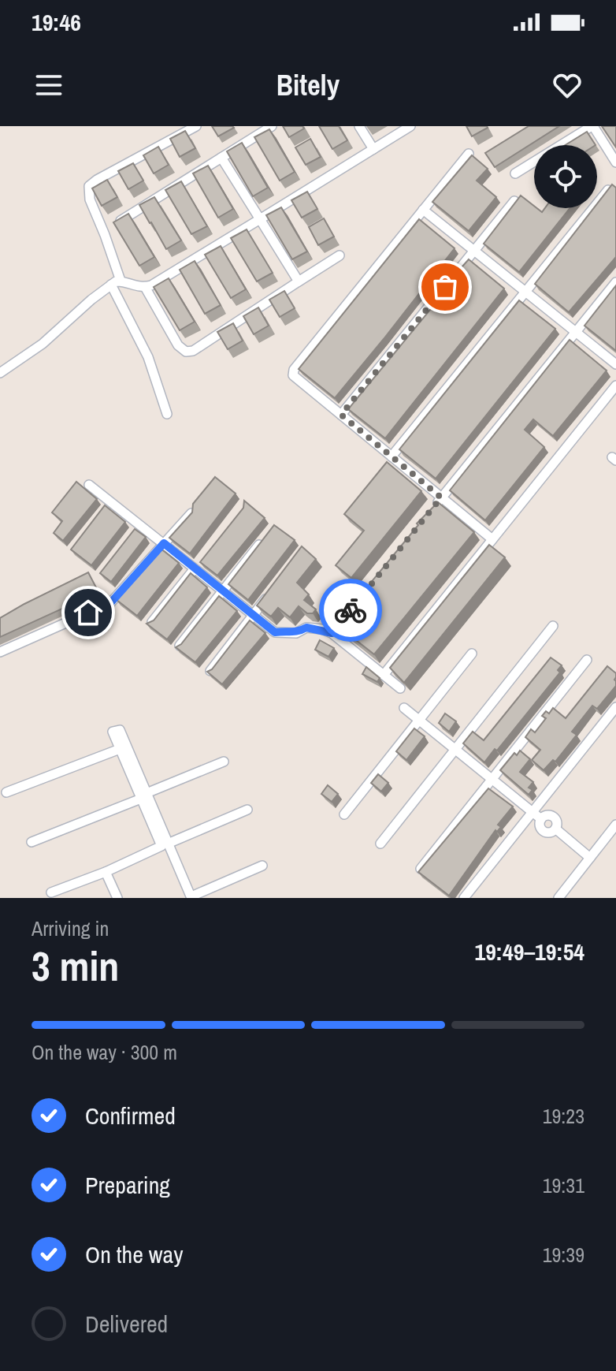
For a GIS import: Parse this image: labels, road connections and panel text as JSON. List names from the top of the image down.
{
  "page": {
    "status": "19:46",
    "header": "Bitely",
    "heading": ["3 min", "Arriving in", "19:49–19:54"],
    "bar": "On the way · 300 m",
    "list": [
      ["Confirmed", "19:23"],
      ["Preparing", "19:31"],
      ["On the way", "19:39"],
      "Delivered"
    ]
  }
}
